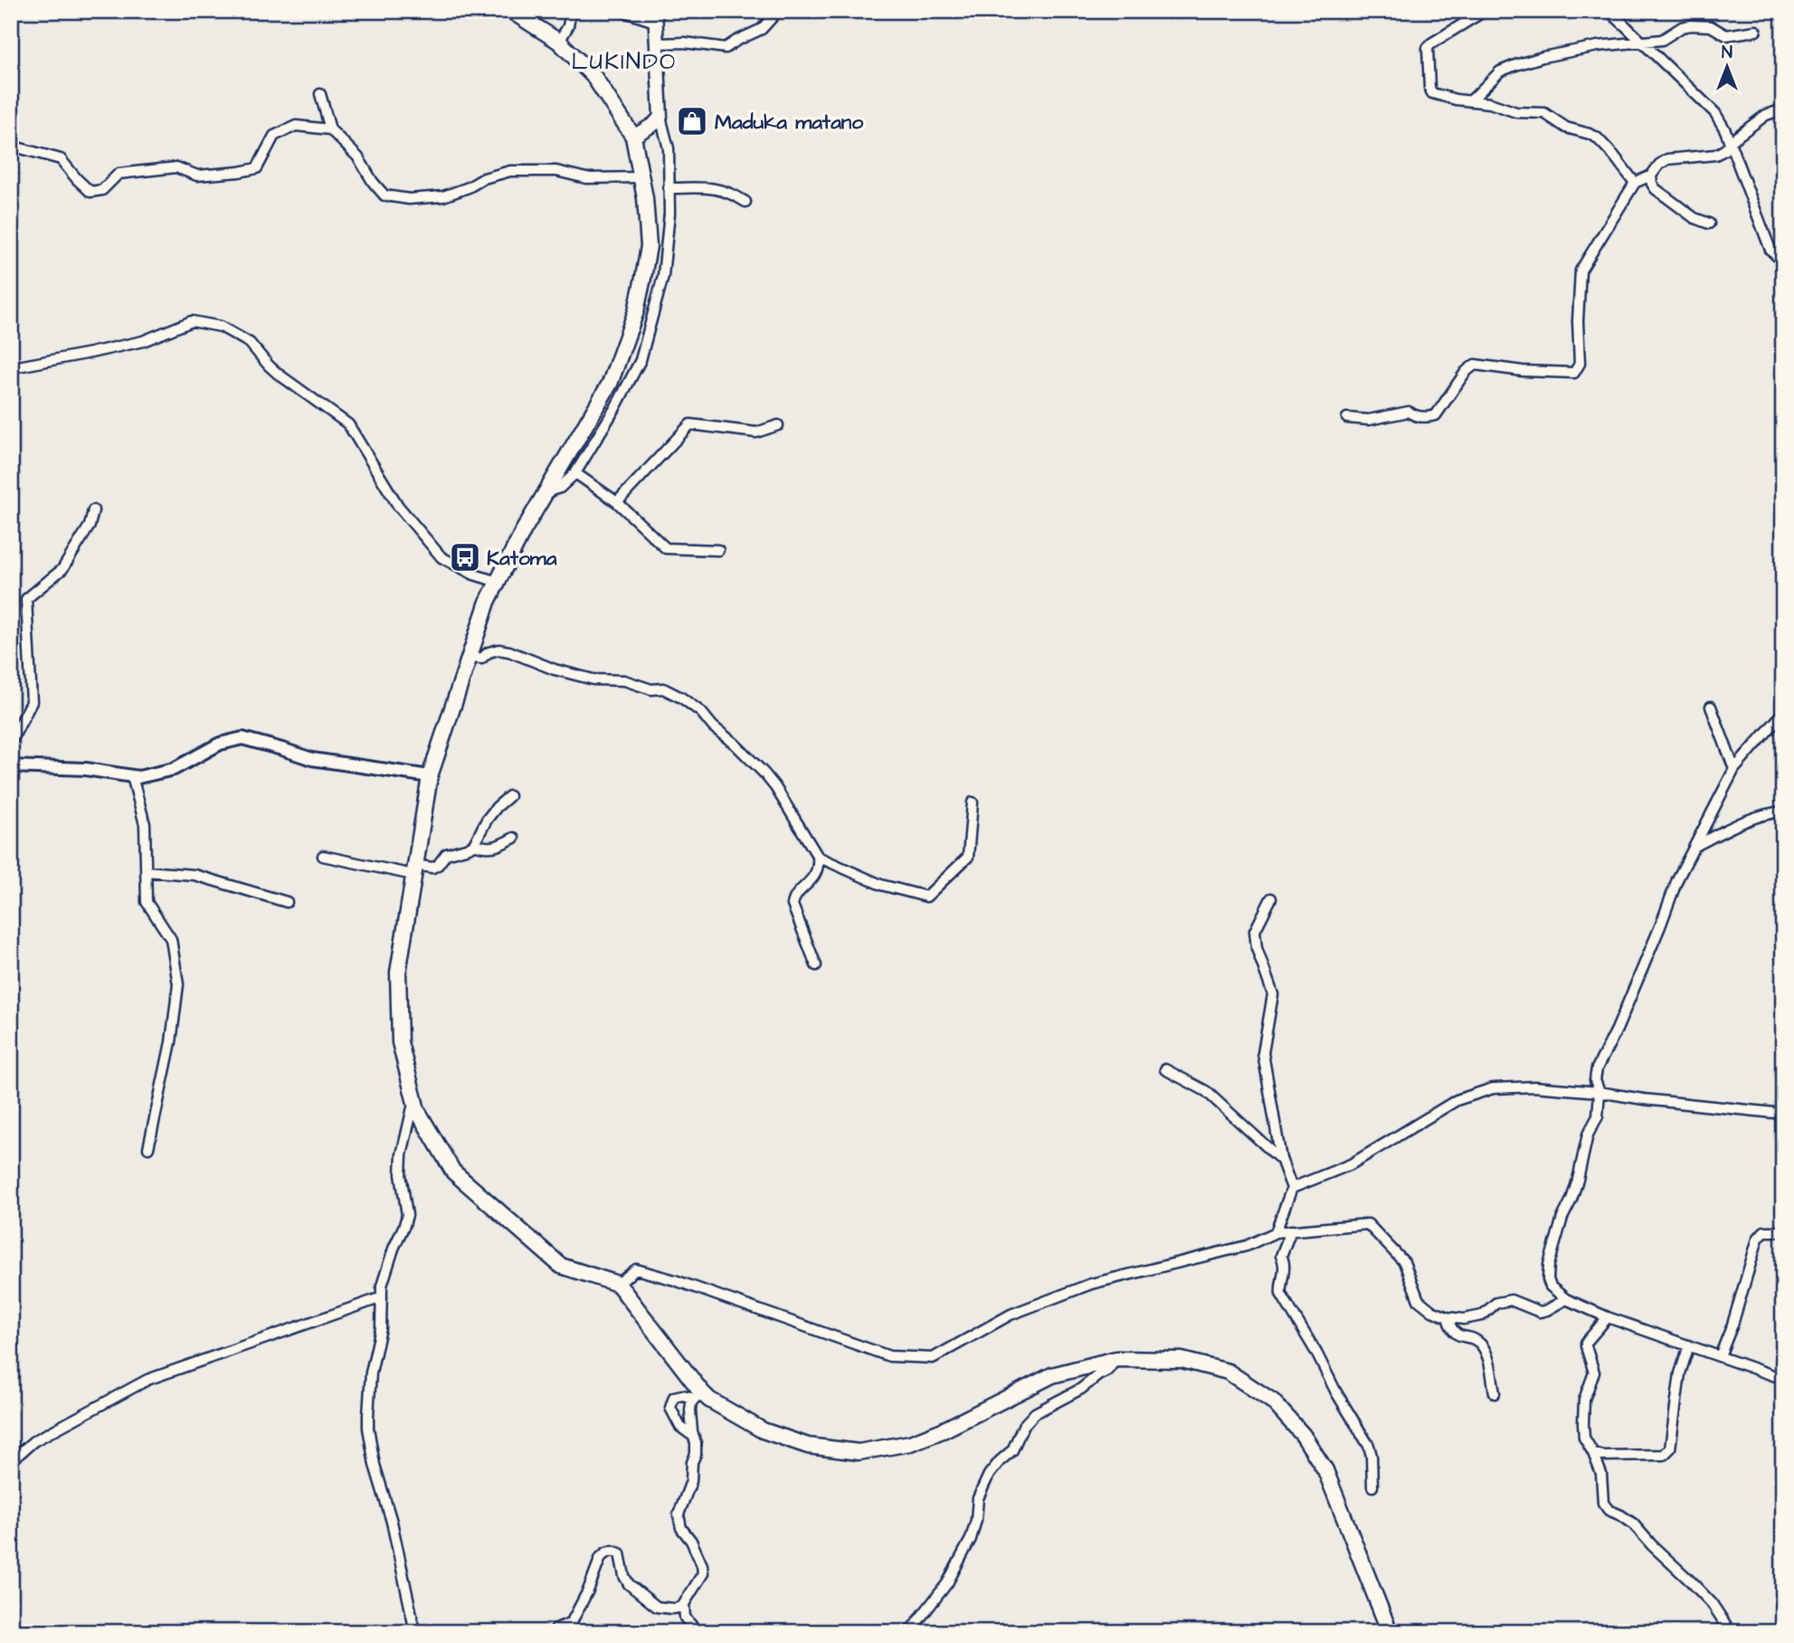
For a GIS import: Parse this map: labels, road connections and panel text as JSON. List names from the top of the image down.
{
  "districts": ["LUKINDO"],
  "places": {
    "shop": ["Maduka matano"],
    "bus stop": ["Katoma"]
  },
  "north": "top"
}
